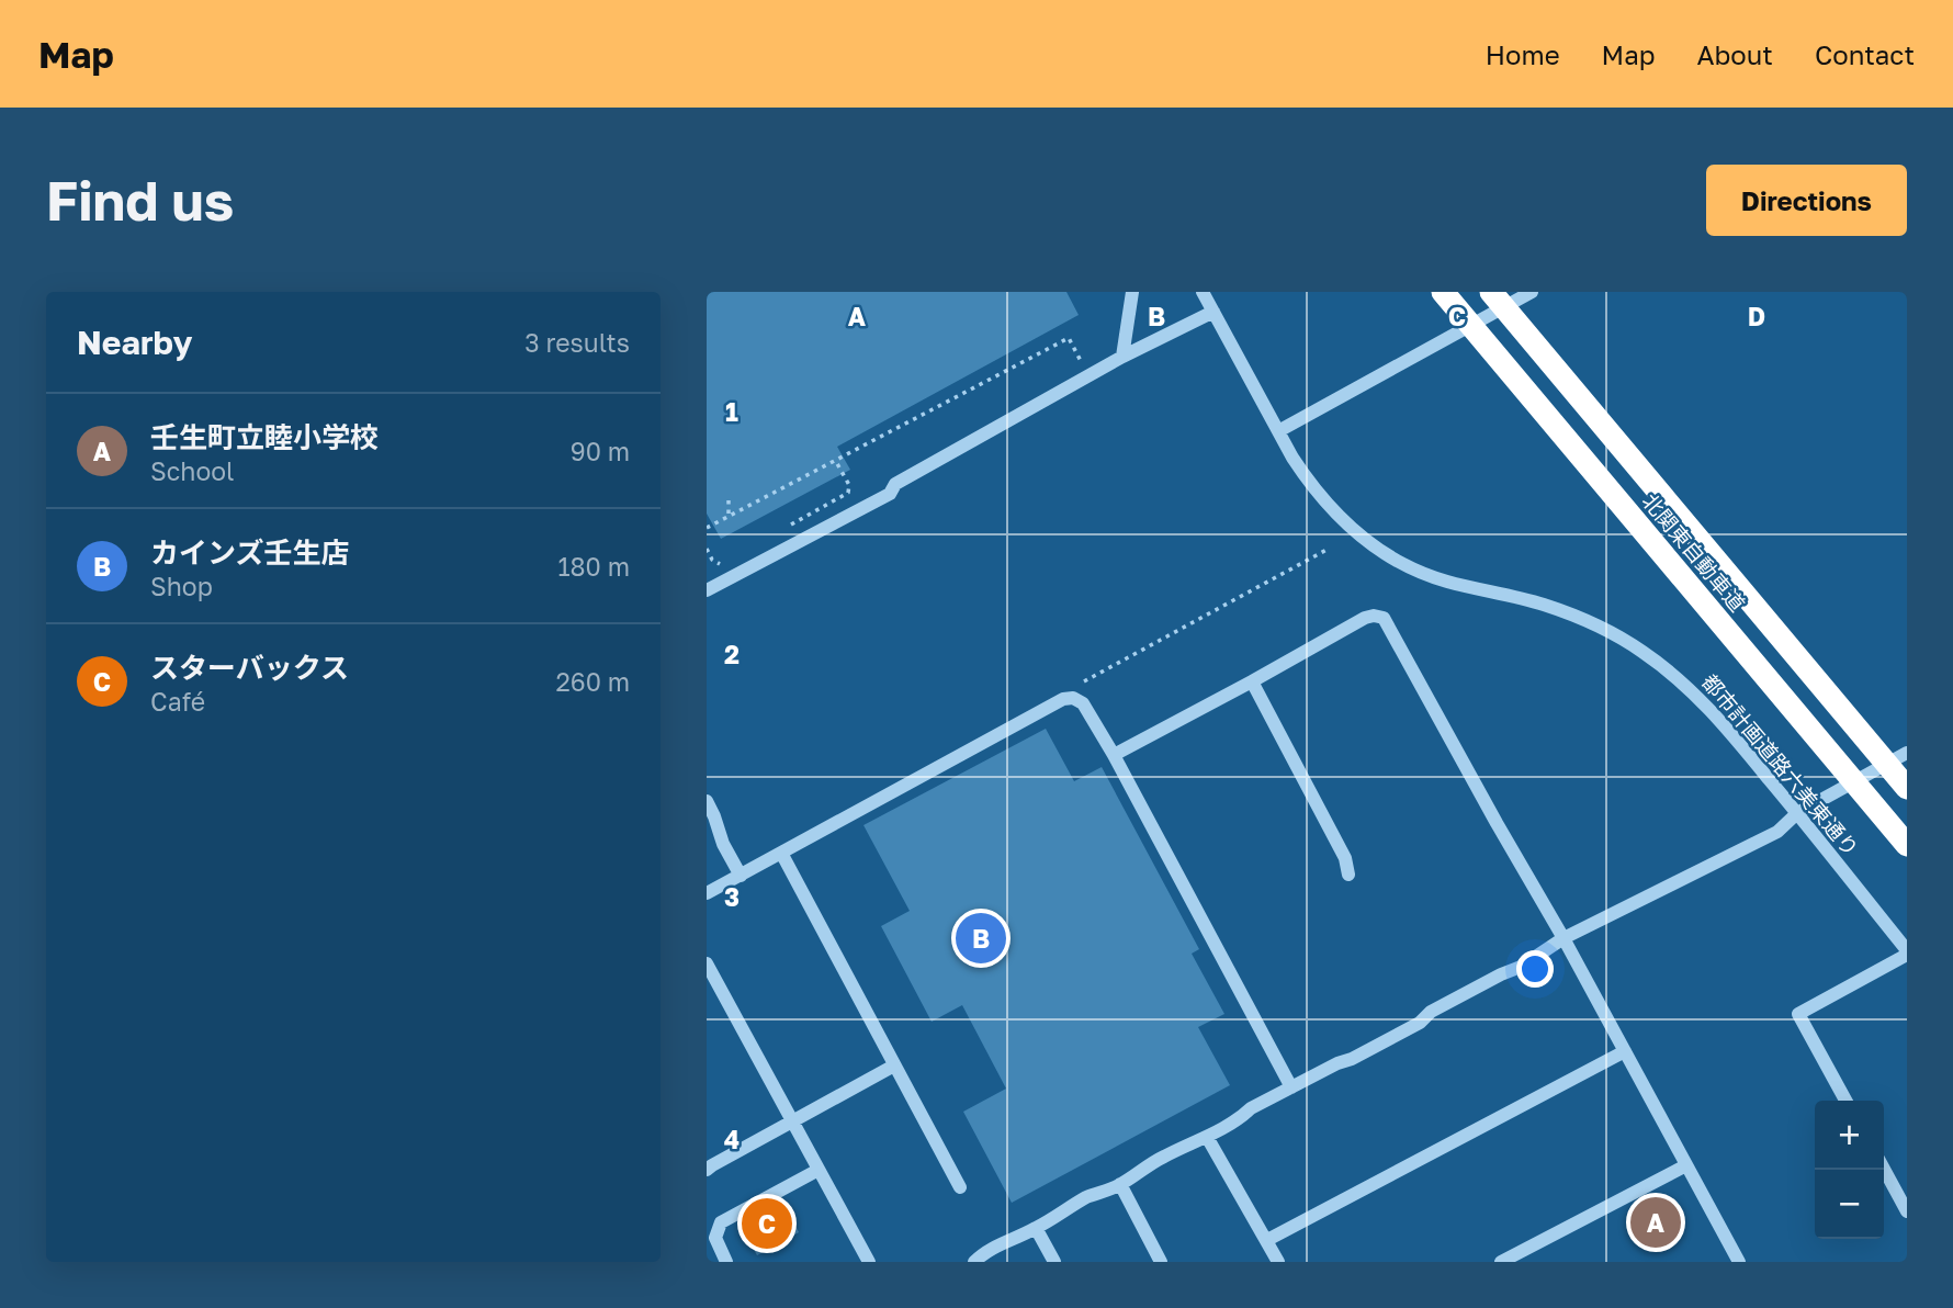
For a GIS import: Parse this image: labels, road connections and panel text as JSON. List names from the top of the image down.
{
  "streets": {
    "highway": ["北関東自動車道"],
    "street": ["都市計画道路六美東通り"]
  },
  "page": {
    "header": "Map",
    "nav": [
      "Home",
      "Map",
      "About",
      "Contact"
    ],
    "buttons": "Directions",
    "title": "Find us",
    "heading": ["Nearby", "3 results"],
    "list": [
      {
        "mark": "A",
        "name": "壬生町立睦小学校",
        "note": "School",
        "value": "90 m"
      },
      {
        "mark": "B",
        "name": "カインズ壬生店",
        "note": "Shop",
        "value": "180 m"
      },
      {
        "mark": "C",
        "name": "スターバックス",
        "note": "Café",
        "value": "260 m"
      }
    ],
    "pins": ["B", "A", "C"],
    "map_buttons": ["+", "−"]
  },
  "grid": {
    "columns": [
      "A",
      "B",
      "C",
      "D"
    ],
    "rows": [
      "1",
      "2",
      "3",
      "4"
    ]
  }
}
